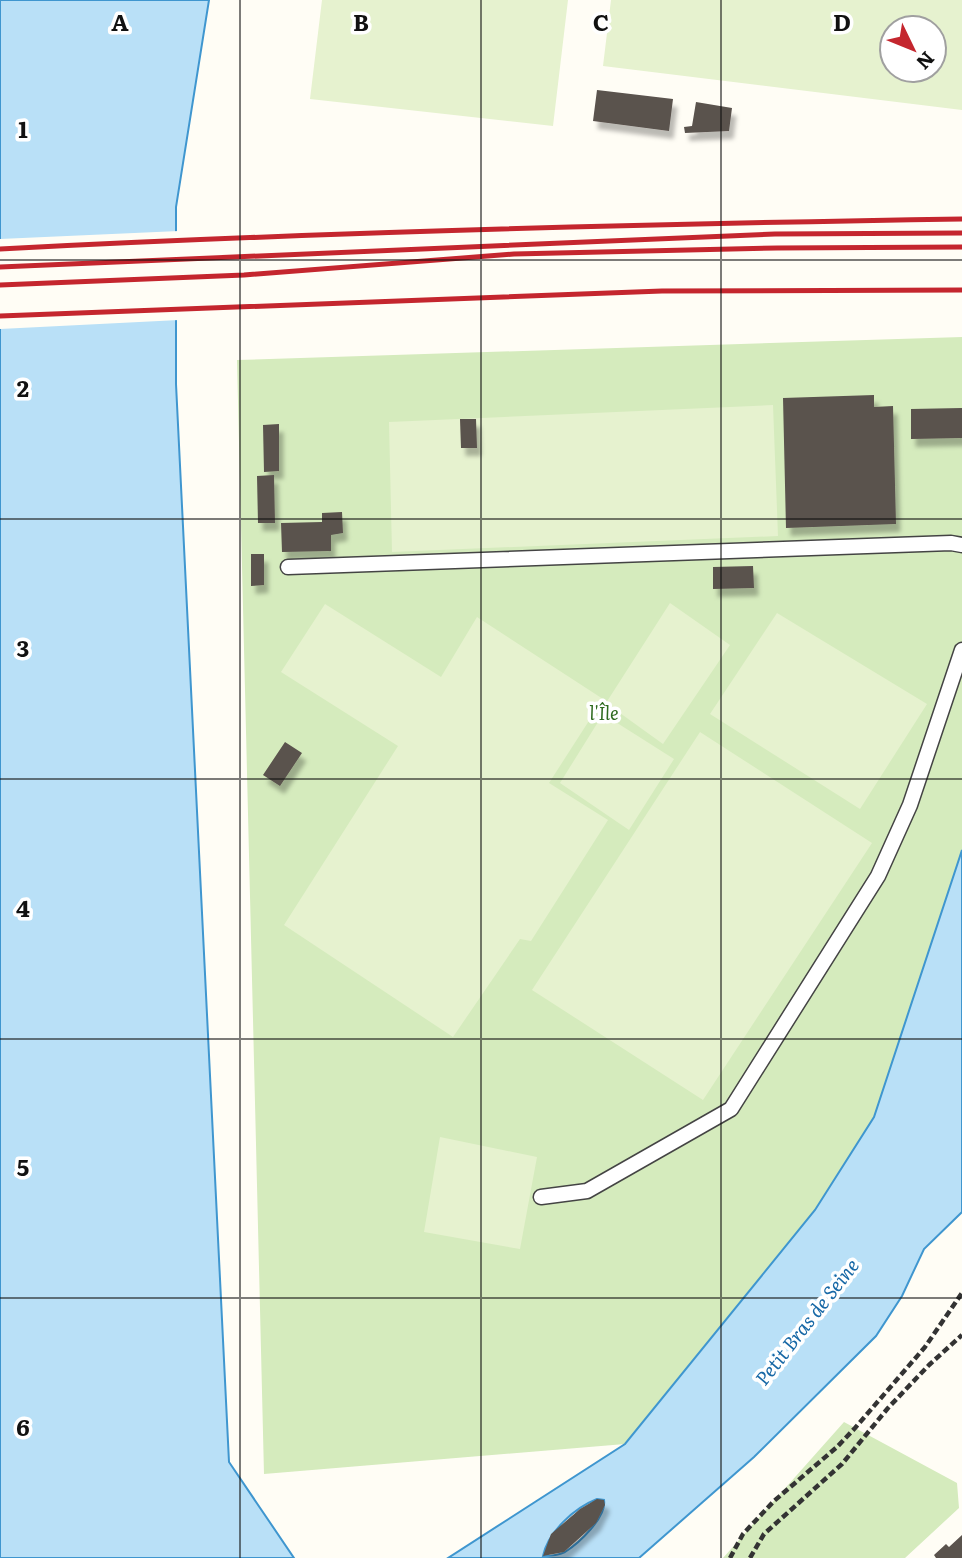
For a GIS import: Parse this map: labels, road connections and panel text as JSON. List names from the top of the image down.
{
  "water": ["Petit Bras de Seine"],
  "parks": ["l'Île"],
  "north": "bottom right",
  "grid": {
    "columns": [
      "A",
      "B",
      "C",
      "D"
    ],
    "rows": [
      "1",
      "2",
      "3",
      "4",
      "5",
      "6"
    ]
  }
}
